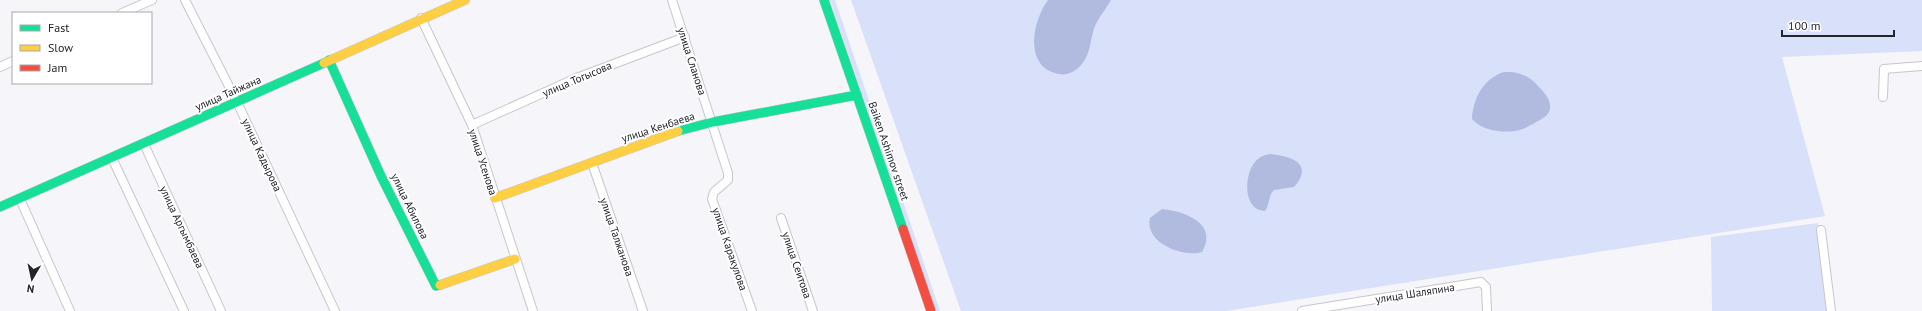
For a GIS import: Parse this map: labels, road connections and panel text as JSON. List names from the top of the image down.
{
  "streets": {
    "street": [
      "улица Сланова",
      "улица Тогысова",
      "улица Тайжана",
      "улица Кенбаева",
      "Baiken Ashimov street",
      "улица Кадырова",
      "улица Усенова",
      "улица Абилова",
      "улица Аргымбаева",
      "улица Талжанова",
      "улица Каракулова",
      "улица Сеитова",
      "улица Шаляпина"
    ]
  },
  "crossings": [
    ["улица Сланова", "улица Тогысова"],
    ["улица Сланова", "улица Кенбаева"],
    ["улица Сланова", "улица Каракулова"],
    ["улица Тогысова", "улица Усенова"],
    ["улица Тайжана", "улица Кадырова"],
    ["улица Тайжана", "улица Усенова"],
    ["улица Тайжана", "улица Абилова"],
    ["улица Тайжана", "улица Аргымбаева"],
    ["улица Кенбаева", "Baiken Ashimov street"],
    ["улица Кенбаева", "улица Усенова"],
    ["улица Кенбаева", "улица Талжанова"],
    ["улица Кенбаева", "улица Каракулова"],
    ["улица Усенова", "улица Абилова"]
  ],
  "legend": ["Fast", "Slow", "Jam"],
  "scale_bar": "100 m",
  "north": "bottom"
}
